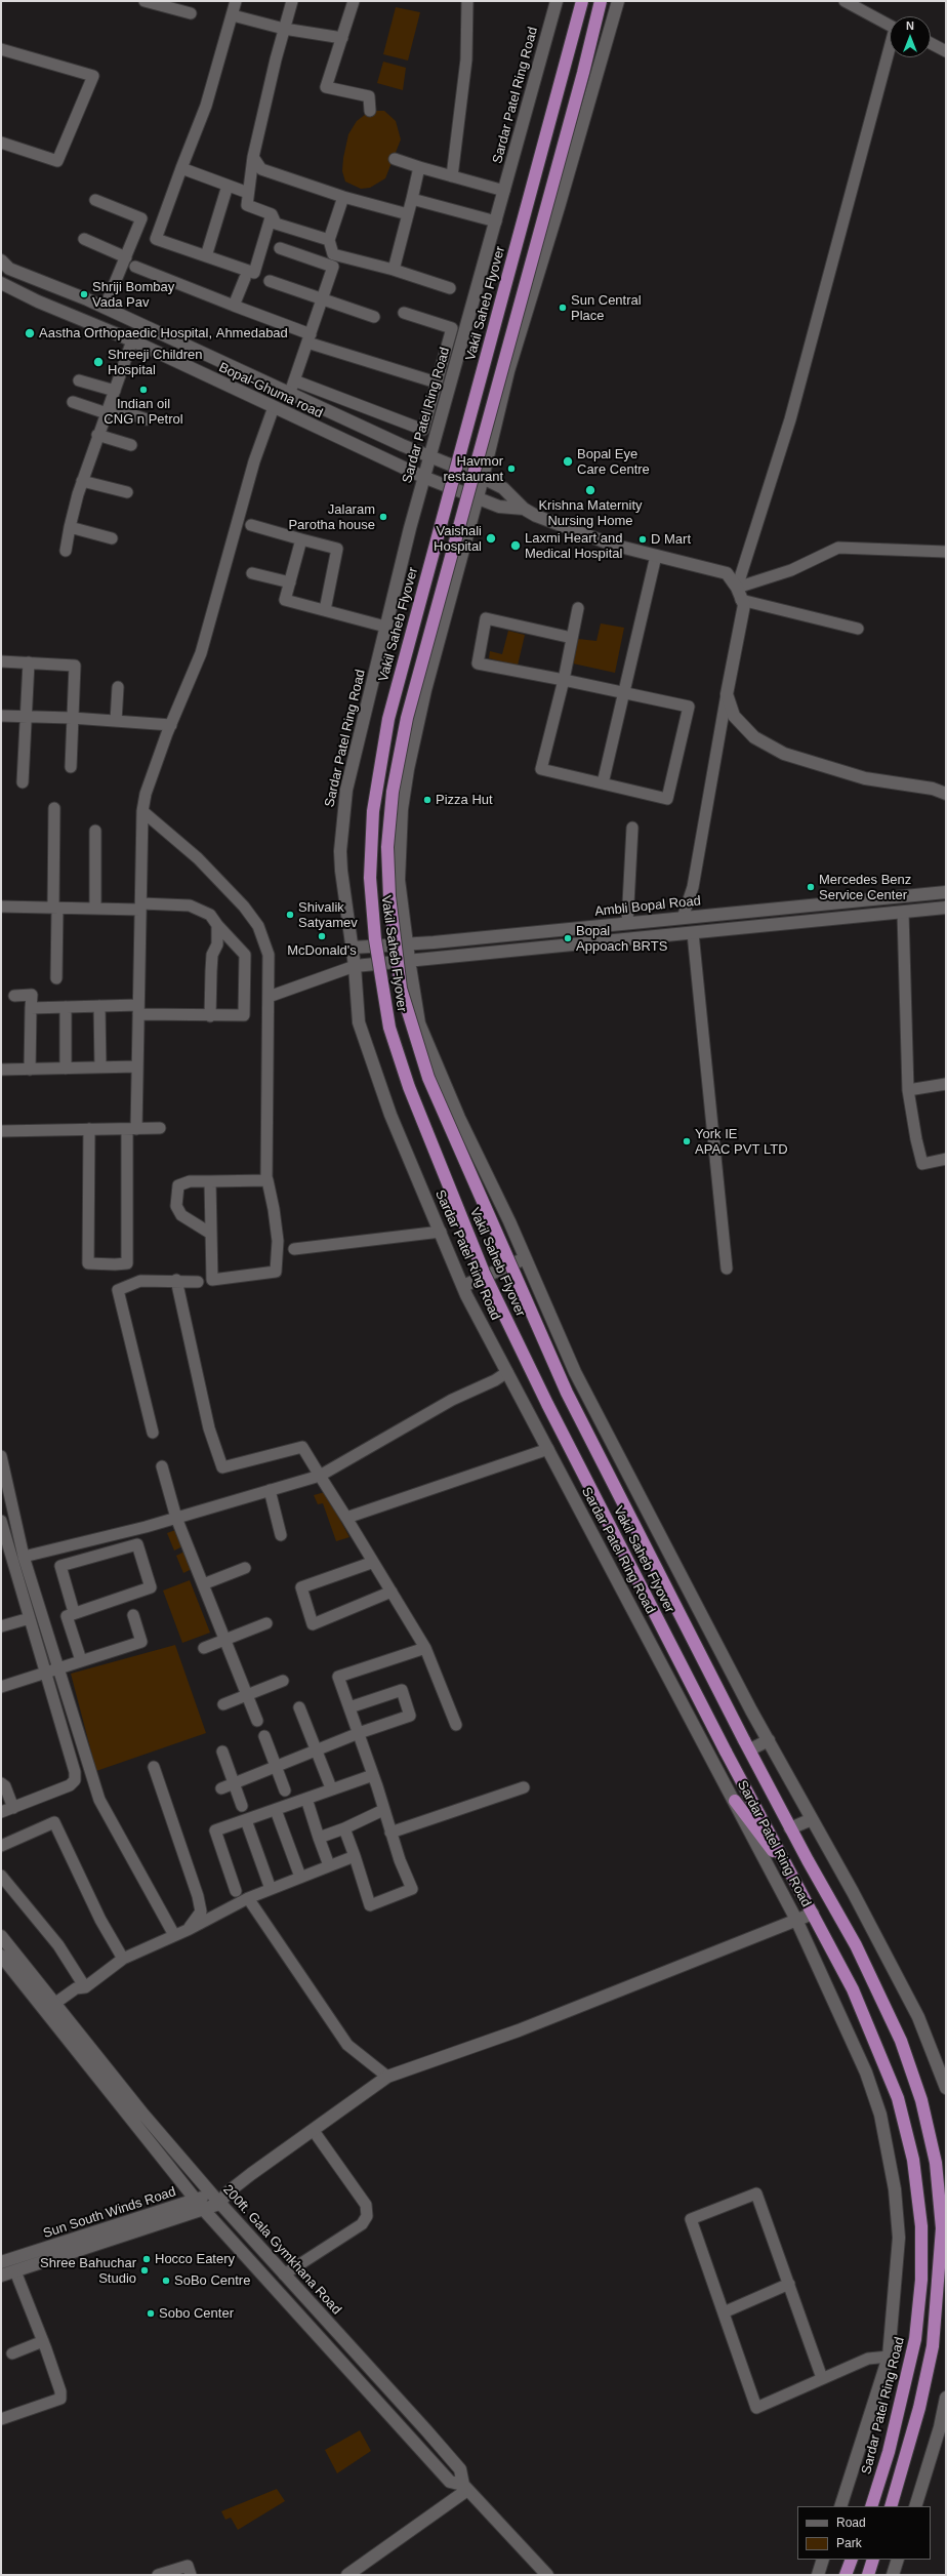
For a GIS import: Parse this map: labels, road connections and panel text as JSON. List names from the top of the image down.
{
  "streets": {
    "highway": ["Sardar Patel Ring Road", "Vakil Saheb Flyover"],
    "street": [
      "Bopal-Ghuma road",
      "Ambli Bopal Road",
      "Sun South Winds Road",
      "200ft. Gala Gymkhana Road"
    ]
  },
  "crossings": [
    ["Sardar Patel Ring Road", "Vakil Saheb Flyover"],
    ["Sardar Patel Ring Road", "Bopal-Ghuma road"],
    ["Sardar Patel Ring Road", "Ambli Bopal Road"],
    ["Sun South Winds Road", "200ft. Gala Gymkhana Road"]
  ],
  "places": [
    "Shriji Bombay Vada Pav",
    "Sun Central Place",
    "Aastha Orthopaedic Hospital, Ahmedabad",
    "Shreeji Children Hospital",
    "Indian oil CNG n Petrol",
    "Bopal Eye Care Centre",
    "Havmor restaurant",
    "Krishna Maternity Nursing Home",
    "Jalaram Parotha house",
    "Vaishali Hospital",
    "D Mart",
    "Laxmi Heart and Medical Hospital",
    "Pizza Hut",
    "Mercedes Benz Service Center",
    "Shivalik Satyamev",
    "McDonald's",
    "Bopal Appoach BRTS",
    "York IE APAC PVT LTD",
    "Hocco Eatery",
    "Shree Bahuchar Studio",
    "SoBo Centre",
    "Sobo Center"
  ],
  "legend": ["Road", "Park"],
  "north": "top"
}
